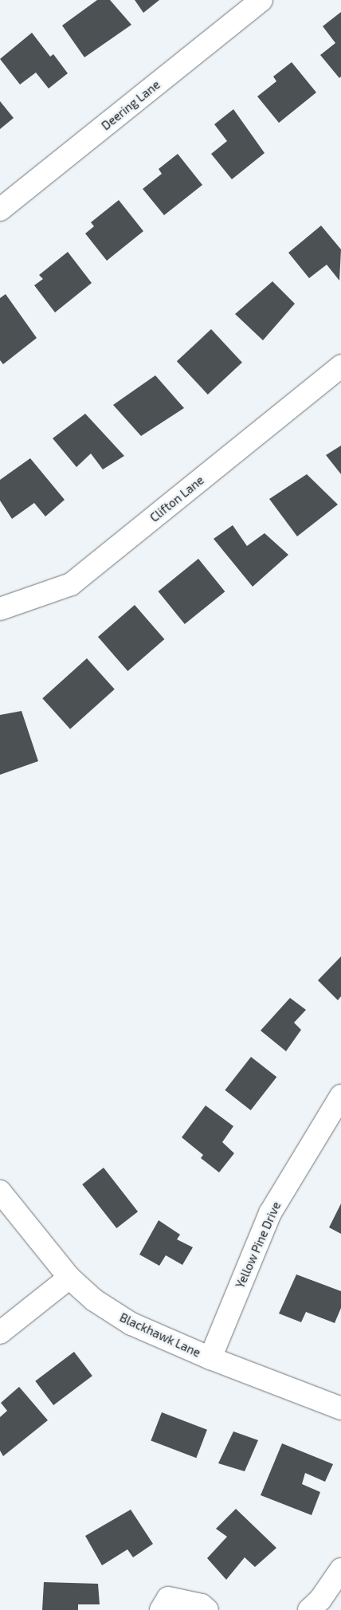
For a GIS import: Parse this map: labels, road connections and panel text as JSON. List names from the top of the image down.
{
  "streets": {
    "street": [
      "Deering Lane",
      "Clifton Lane",
      "Yellow Pine Drive",
      "Blackhawk Lane"
    ]
  },
  "crossings": [
    ["Yellow Pine Drive", "Blackhawk Lane"]
  ]
}
